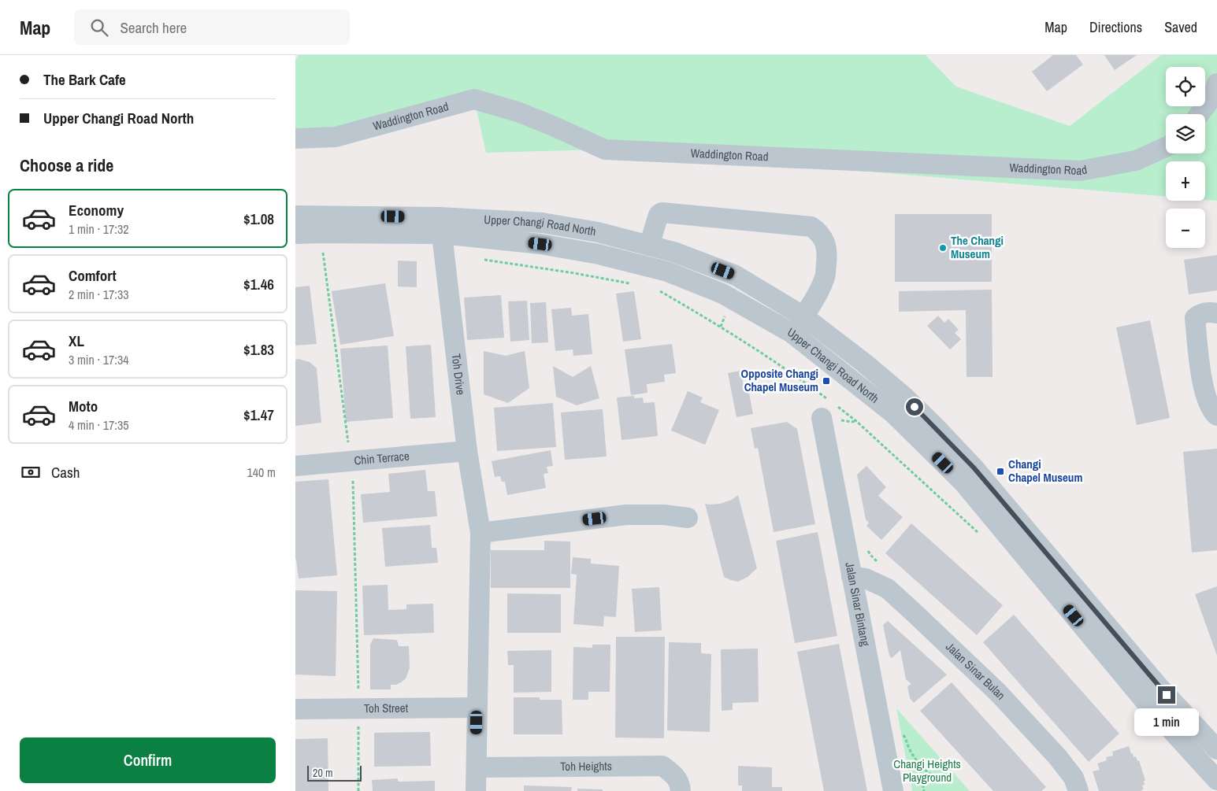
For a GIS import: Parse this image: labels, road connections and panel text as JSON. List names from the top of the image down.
{
  "streets": {
    "street": [
      "Waddington Road",
      "Upper Changi Road North",
      "Toh Drive",
      "Chin Terrace",
      "Jalan Sinar Bintang",
      "Jalan Sinar Bulan",
      "Toh Street",
      "Toh Heights"
    ]
  },
  "crossings": [
    ["Upper Changi Road North", "Toh Drive"],
    ["Toh Drive", "Chin Terrace"],
    ["Toh Drive", "Toh Street"],
    ["Toh Drive", "Toh Heights"],
    ["Jalan Sinar Bintang", "Jalan Sinar Bulan"]
  ],
  "parks": ["Changi Heights Playground"],
  "places": {
    "other": ["The Changi Museum"],
    "transit": ["Opposite Changi Chapel Museum", "Changi Chapel Museum"]
  },
  "scale_bar": "20 m",
  "page": {
    "header": "Map",
    "search": "Search here",
    "nav": ["Map", "Directions", "Saved"],
    "banner": ["The Bark Cafe", "Upper Changi Road North"],
    "map_buttons": ["+", "−"],
    "heading": "Choose a ride",
    "list": [
      {
        "name": "Economy",
        "note": "1 min · 17:32",
        "value": "$1.08"
      },
      {
        "name": "Comfort",
        "note": "2 min · 17:33",
        "value": "$1.46"
      },
      {
        "name": "XL",
        "note": "3 min · 17:34",
        "value": "$1.83"
      },
      {
        "name": "Moto",
        "note": "4 min · 17:35",
        "value": "$1.47"
      }
    ],
    "pay": ["Cash", "140 m"],
    "bubble": "1 min",
    "buttons": "Confirm",
    "scale": "20 m"
  }
}
